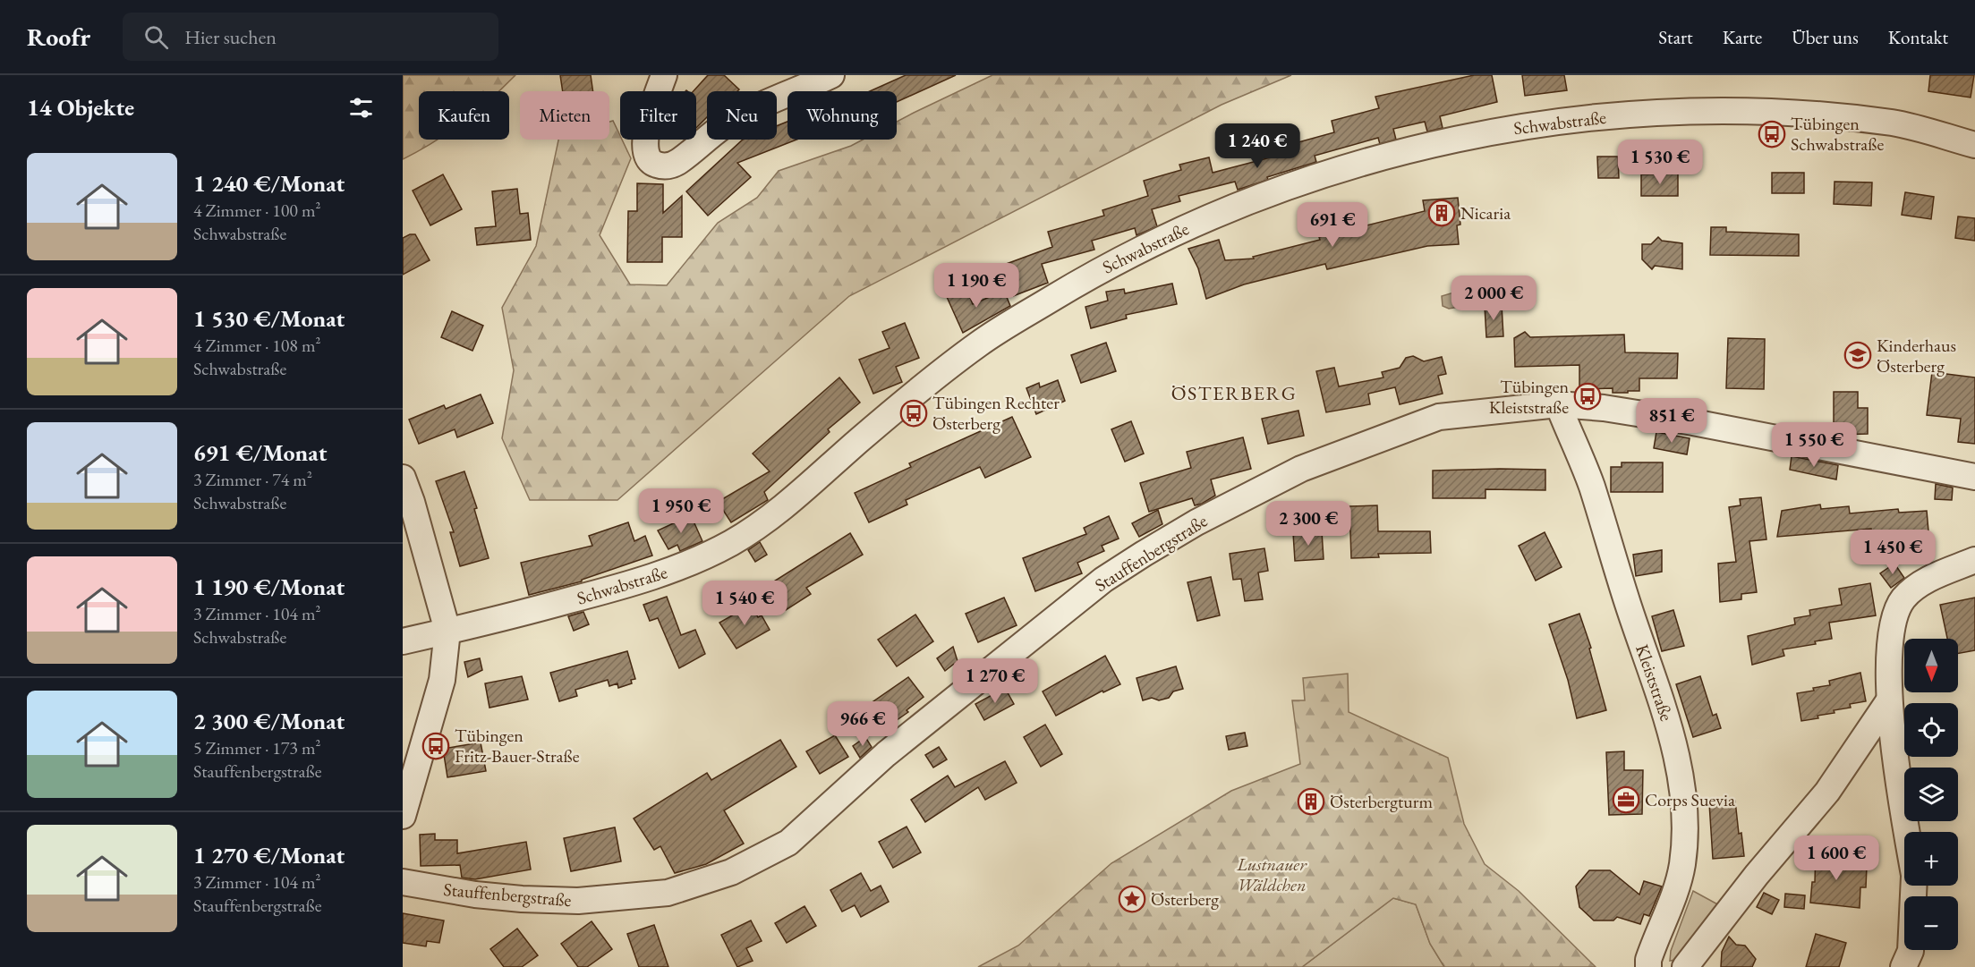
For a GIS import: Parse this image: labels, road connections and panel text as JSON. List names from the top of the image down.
{
  "streets": {
    "street": ["Schwabstraße", "Stauffenbergstraße", "Kleiststraße"]
  },
  "crossings": [
    ["Stauffenbergstraße", "Kleiststraße"]
  ],
  "districts": ["ÖSTERBERG"],
  "parks": ["Lustnauer Wäldchen"],
  "places": {
    "bus stop": [
      "Tübingen Schwabstraße",
      "Tübingen Kleiststraße",
      "Tübingen Rechter Österberg",
      "Tübingen Fritz-Bauer-Straße"
    ],
    "building": ["Nicaria", "Österbergturm"],
    "school or university": ["Kinderhaus Österberg"],
    "office": ["Corps Suevia"],
    "place": ["Österberg"]
  },
  "north": "bottom",
  "page": {
    "header": "Roofr",
    "search": "Hier suchen",
    "nav": [
      "Start",
      "Karte",
      "Über uns",
      "Kontakt"
    ],
    "heading": "14 Objekte",
    "chip": [
      "Kaufen",
      "Mieten",
      "Filter",
      "Neu",
      "Wohnung"
    ],
    "price": [
      "1 240 €",
      "1 530 €",
      "691 €",
      "1 190 €",
      "2 000 €",
      "851 €",
      "1 550 €",
      "1 950 €",
      "2 300 €",
      "1 450 €",
      "1 540 €",
      "1 270 €",
      "966 €",
      "1 600 €"
    ],
    "list": [
      {
        "name": "1 240 €/Monat",
        "note": "4 Zimmer · 100 m² · Schwabstraße"
      },
      {
        "name": "1 530 €/Monat",
        "note": "4 Zimmer · 108 m² · Schwabstraße"
      },
      {
        "name": "691 €/Monat",
        "note": "3 Zimmer · 74 m² · Schwabstraße"
      },
      {
        "name": "1 190 €/Monat",
        "note": "3 Zimmer · 104 m² · Schwabstraße"
      },
      {
        "name": "2 300 €/Monat",
        "note": "5 Zimmer · 173 m² · Stauffenbergstraße"
      },
      {
        "name": "1 270 €/Monat",
        "note": "3 Zimmer · 104 m² · Stauffenbergstraße"
      }
    ],
    "map_buttons": ["+", "−"]
  }
}
